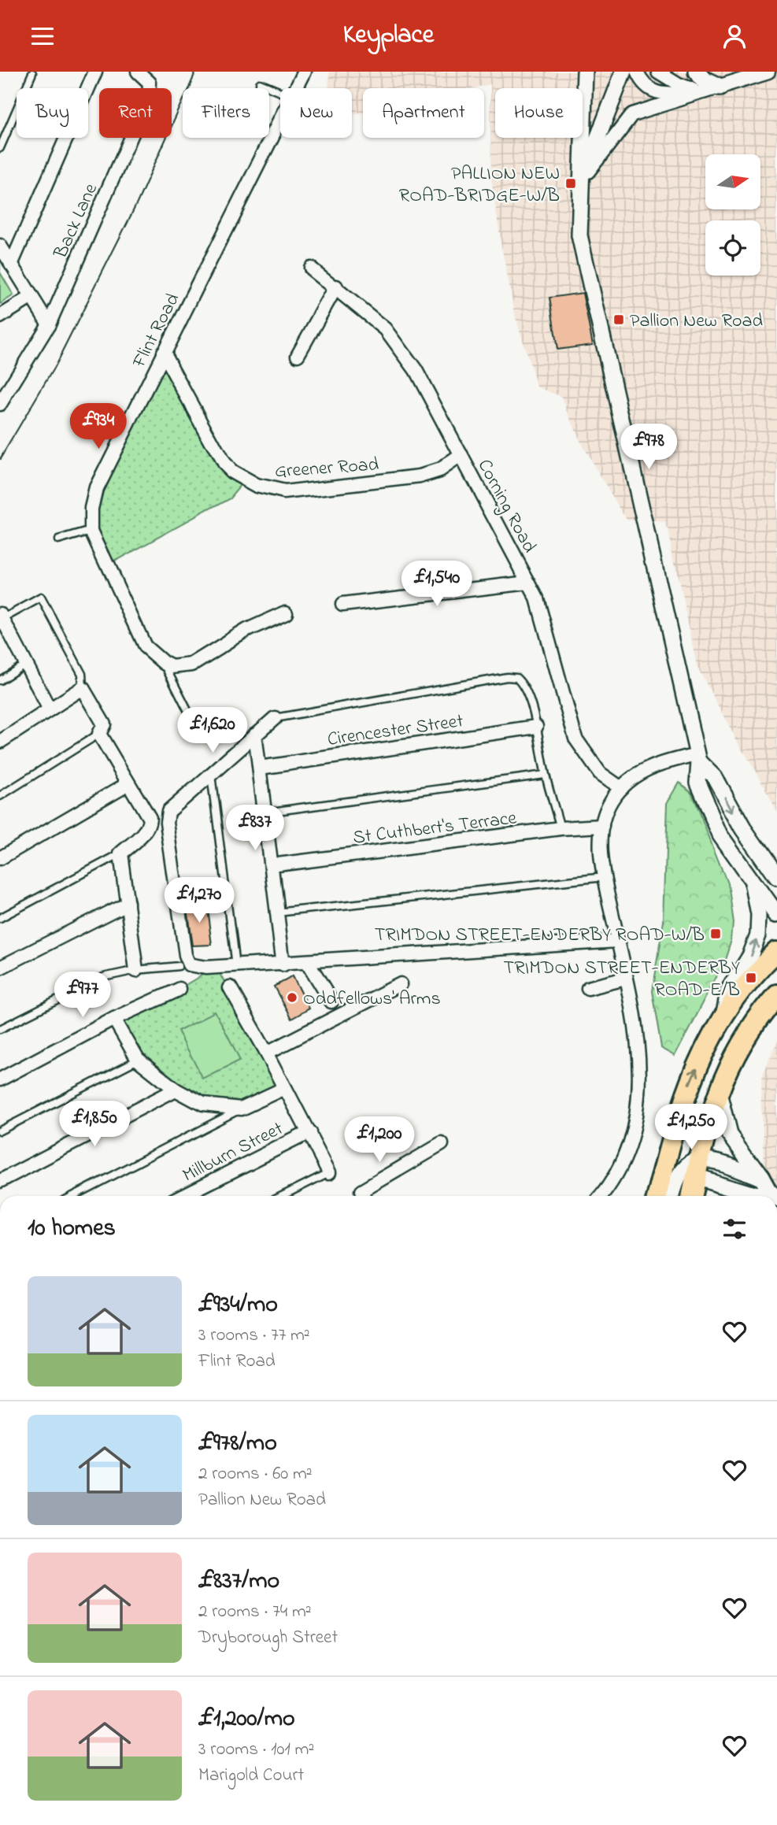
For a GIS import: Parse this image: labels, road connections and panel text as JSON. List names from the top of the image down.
{
  "streets": {
    "street": [
      "Back Lane",
      "Flint Road",
      "Greener Road",
      "Corning Road",
      "Cirencester Street",
      "St Cuthbert's Terrace",
      "Millburn Street"
    ]
  },
  "crossings": [
    ["Flint Road", "Greener Road"],
    ["Greener Road", "Corning Road"]
  ],
  "places": {
    "transit": [
      "PALLION NEW ROAD-BRIDGE-W/B",
      "Pallion New Road",
      "TRIMDON STREET-ENDERBY ROAD-W/B",
      "TRIMDON STREET-ENDERBY ROAD-E/B"
    ],
    "other": ["Oddfellows' Arms"]
  },
  "north": "right",
  "page": {
    "header": "Keyplace",
    "chip": [
      "Buy",
      "Rent",
      "Filters",
      "New",
      "Apartment",
      "House"
    ],
    "price": [
      "£934",
      "£978",
      "£1,540",
      "£1,620",
      "£837",
      "£1,270",
      "£977",
      "£1,850",
      "£1,250",
      "£1,200"
    ],
    "heading": "10 homes",
    "list": [
      {
        "name": "£934/mo",
        "note": "3 rooms · 77 m² · Flint Road"
      },
      {
        "name": "£978/mo",
        "note": "2 rooms · 60 m² · Pallion New Road"
      },
      {
        "name": "£837/mo",
        "note": "2 rooms · 74 m² · Dryborough Street"
      },
      {
        "name": "£1,200/mo",
        "note": "3 rooms · 101 m² · Marigold Court"
      }
    ]
  }
}
